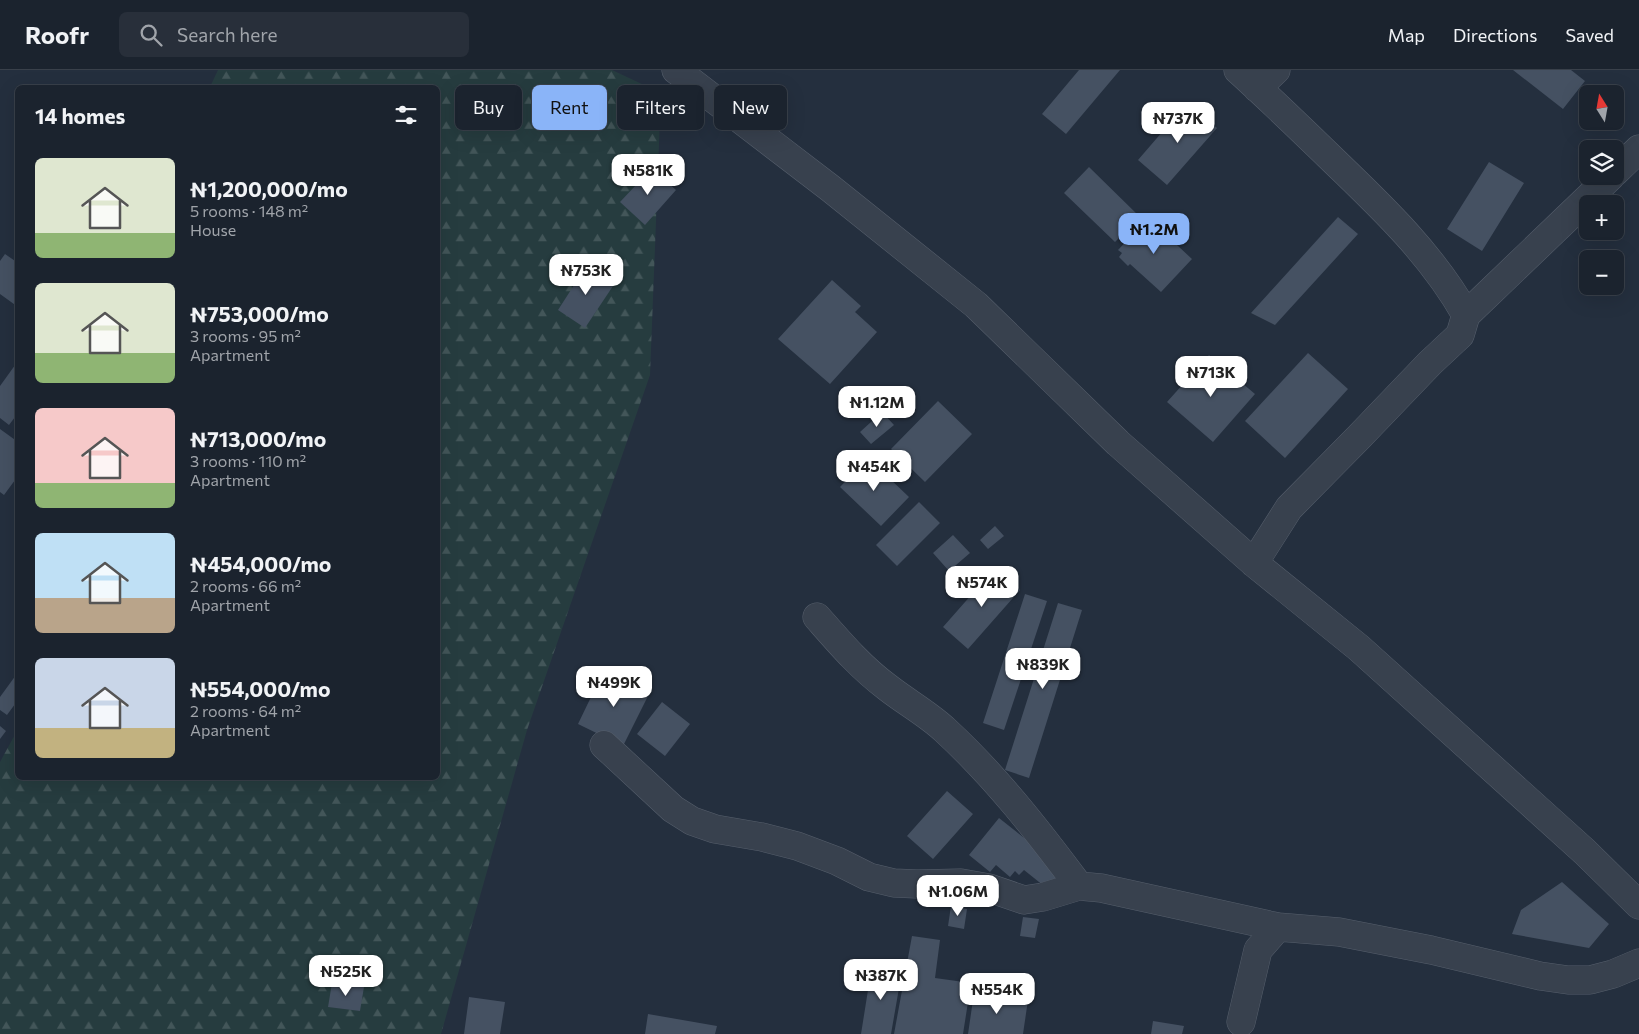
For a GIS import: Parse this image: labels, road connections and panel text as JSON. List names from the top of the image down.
{
  "north": "top",
  "page": {
    "header": "Roofr",
    "search": "Search here",
    "nav": ["Map", "Directions", "Saved"],
    "map_buttons": ["+", "−"],
    "chip": [
      "Buy",
      "Rent",
      "Filters",
      "New"
    ],
    "heading": "14 homes",
    "price": [
      "₦737K",
      "₦581K",
      "₦1.2M",
      "₦753K",
      "₦713K",
      "₦1.12M",
      "₦454K",
      "₦574K",
      "₦839K",
      "₦499K",
      "₦1.06M",
      "₦525K",
      "₦387K",
      "₦554K"
    ],
    "list": [
      {
        "name": "₦1,200,000/mo",
        "note": "5 rooms · 148 m² · House"
      },
      {
        "name": "₦753,000/mo",
        "note": "3 rooms · 95 m² · Apartment"
      },
      {
        "name": "₦713,000/mo",
        "note": "3 rooms · 110 m² · Apartment"
      },
      {
        "name": "₦454,000/mo",
        "note": "2 rooms · 66 m² · Apartment"
      },
      {
        "name": "₦554,000/mo",
        "note": "2 rooms · 64 m² · Apartment"
      }
    ]
  }
}
